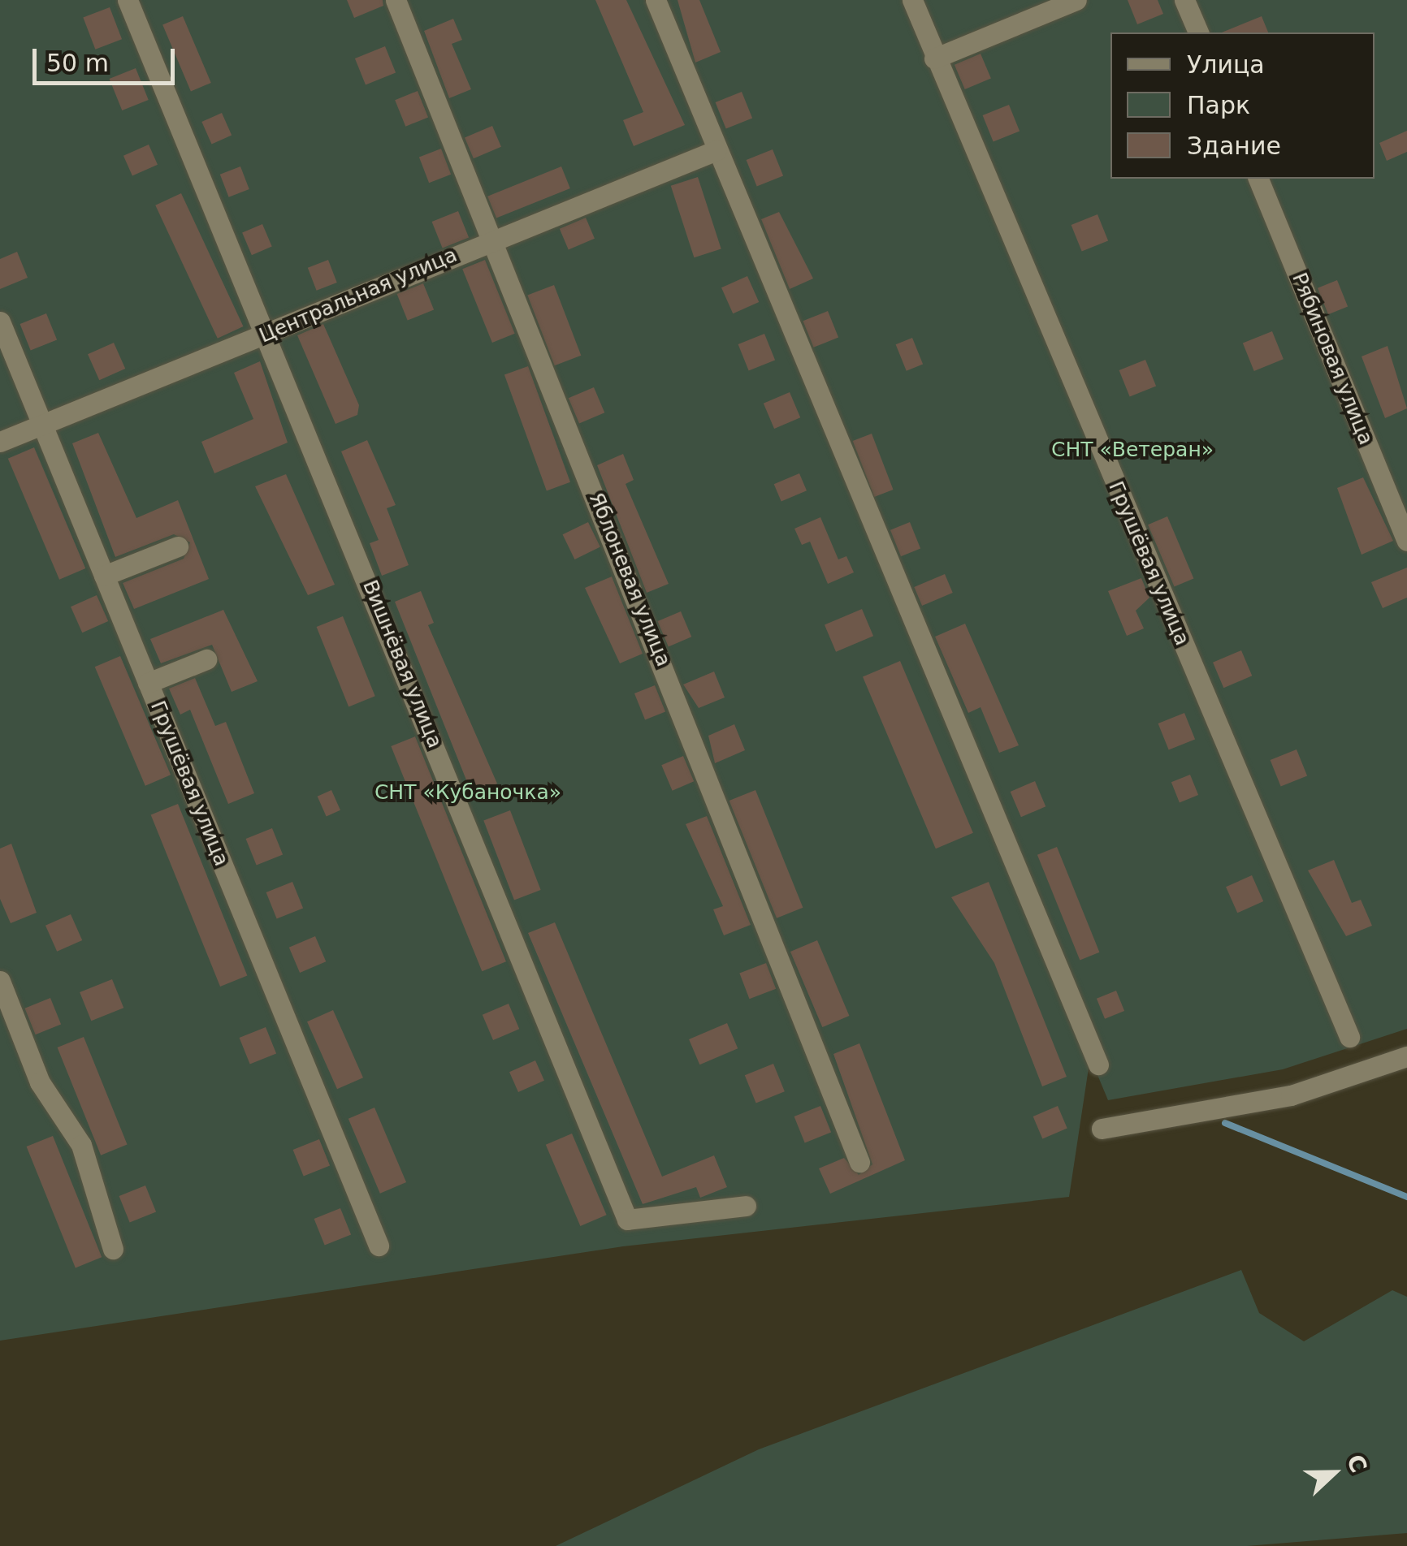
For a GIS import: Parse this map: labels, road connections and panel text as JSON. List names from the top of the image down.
{
  "streets": {
    "street": [
      "Центральная улица",
      "Рябиновая улица",
      "Грушёвая улица",
      "Яблоневая улица",
      "Вишнёвая улица"
    ]
  },
  "crossings": [
    ["Центральная улица", "Грушёвая улица"],
    ["Центральная улица", "Яблоневая улица"],
    ["Центральная улица", "Вишнёвая улица"]
  ],
  "parks": ["СНТ «Ветеран»", "СНТ «Кубаночка»"],
  "legend": ["Улица", "Парк", "Здание"],
  "scale_bar": "50 m",
  "north": "right"
}
